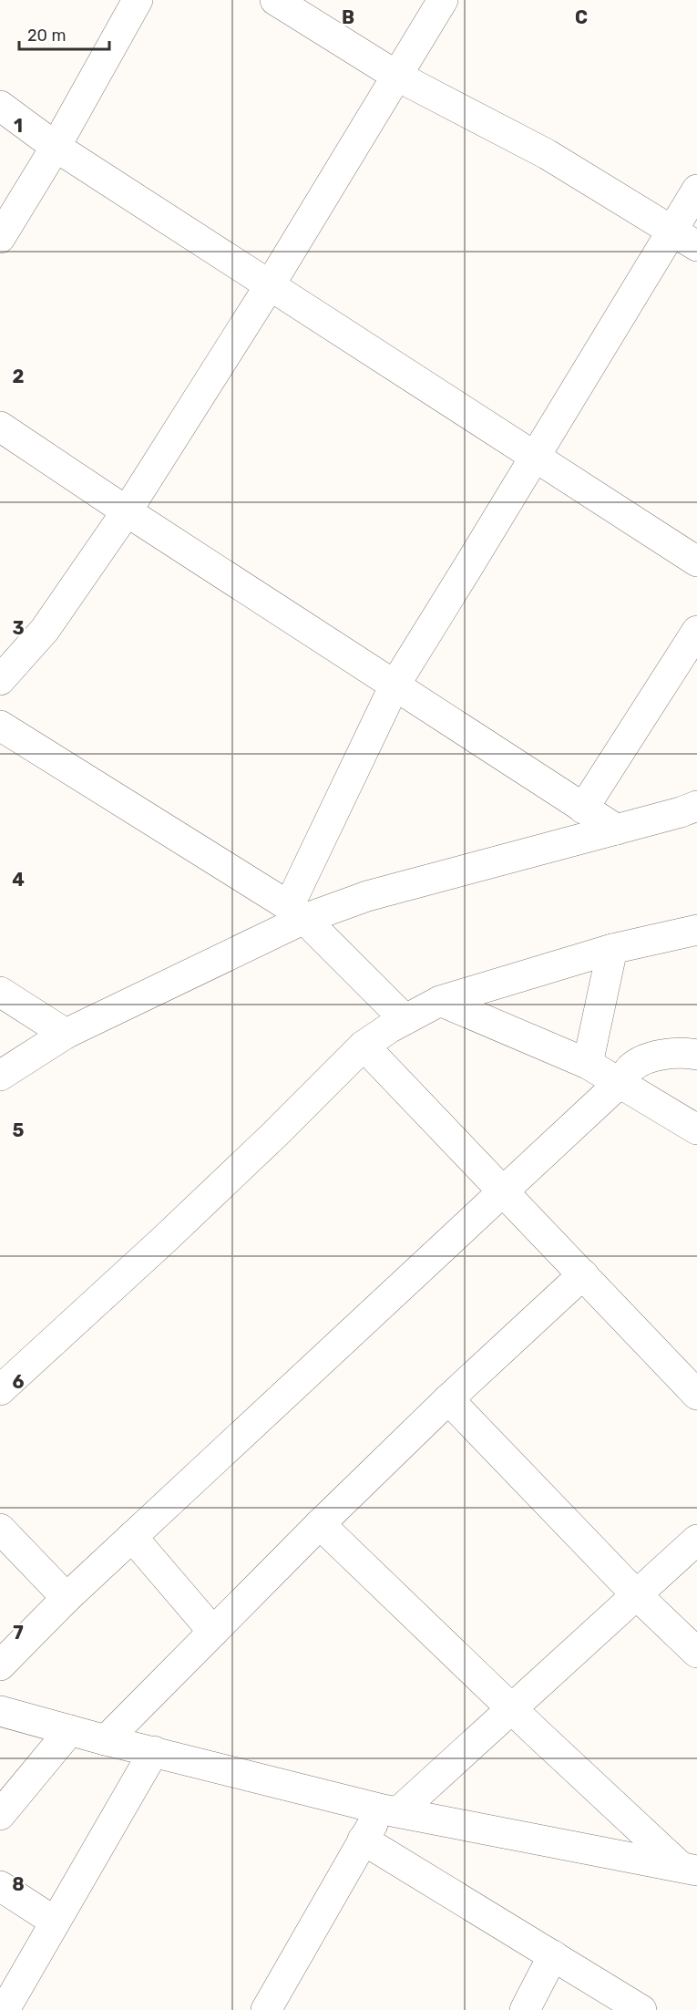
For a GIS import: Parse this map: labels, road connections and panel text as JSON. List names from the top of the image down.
{
  "scale_bar": "20 m",
  "grid": {
    "columns": ["B", "C"],
    "rows": [
      "1",
      "2",
      "3",
      "4",
      "5",
      "6",
      "7",
      "8"
    ]
  }
}
